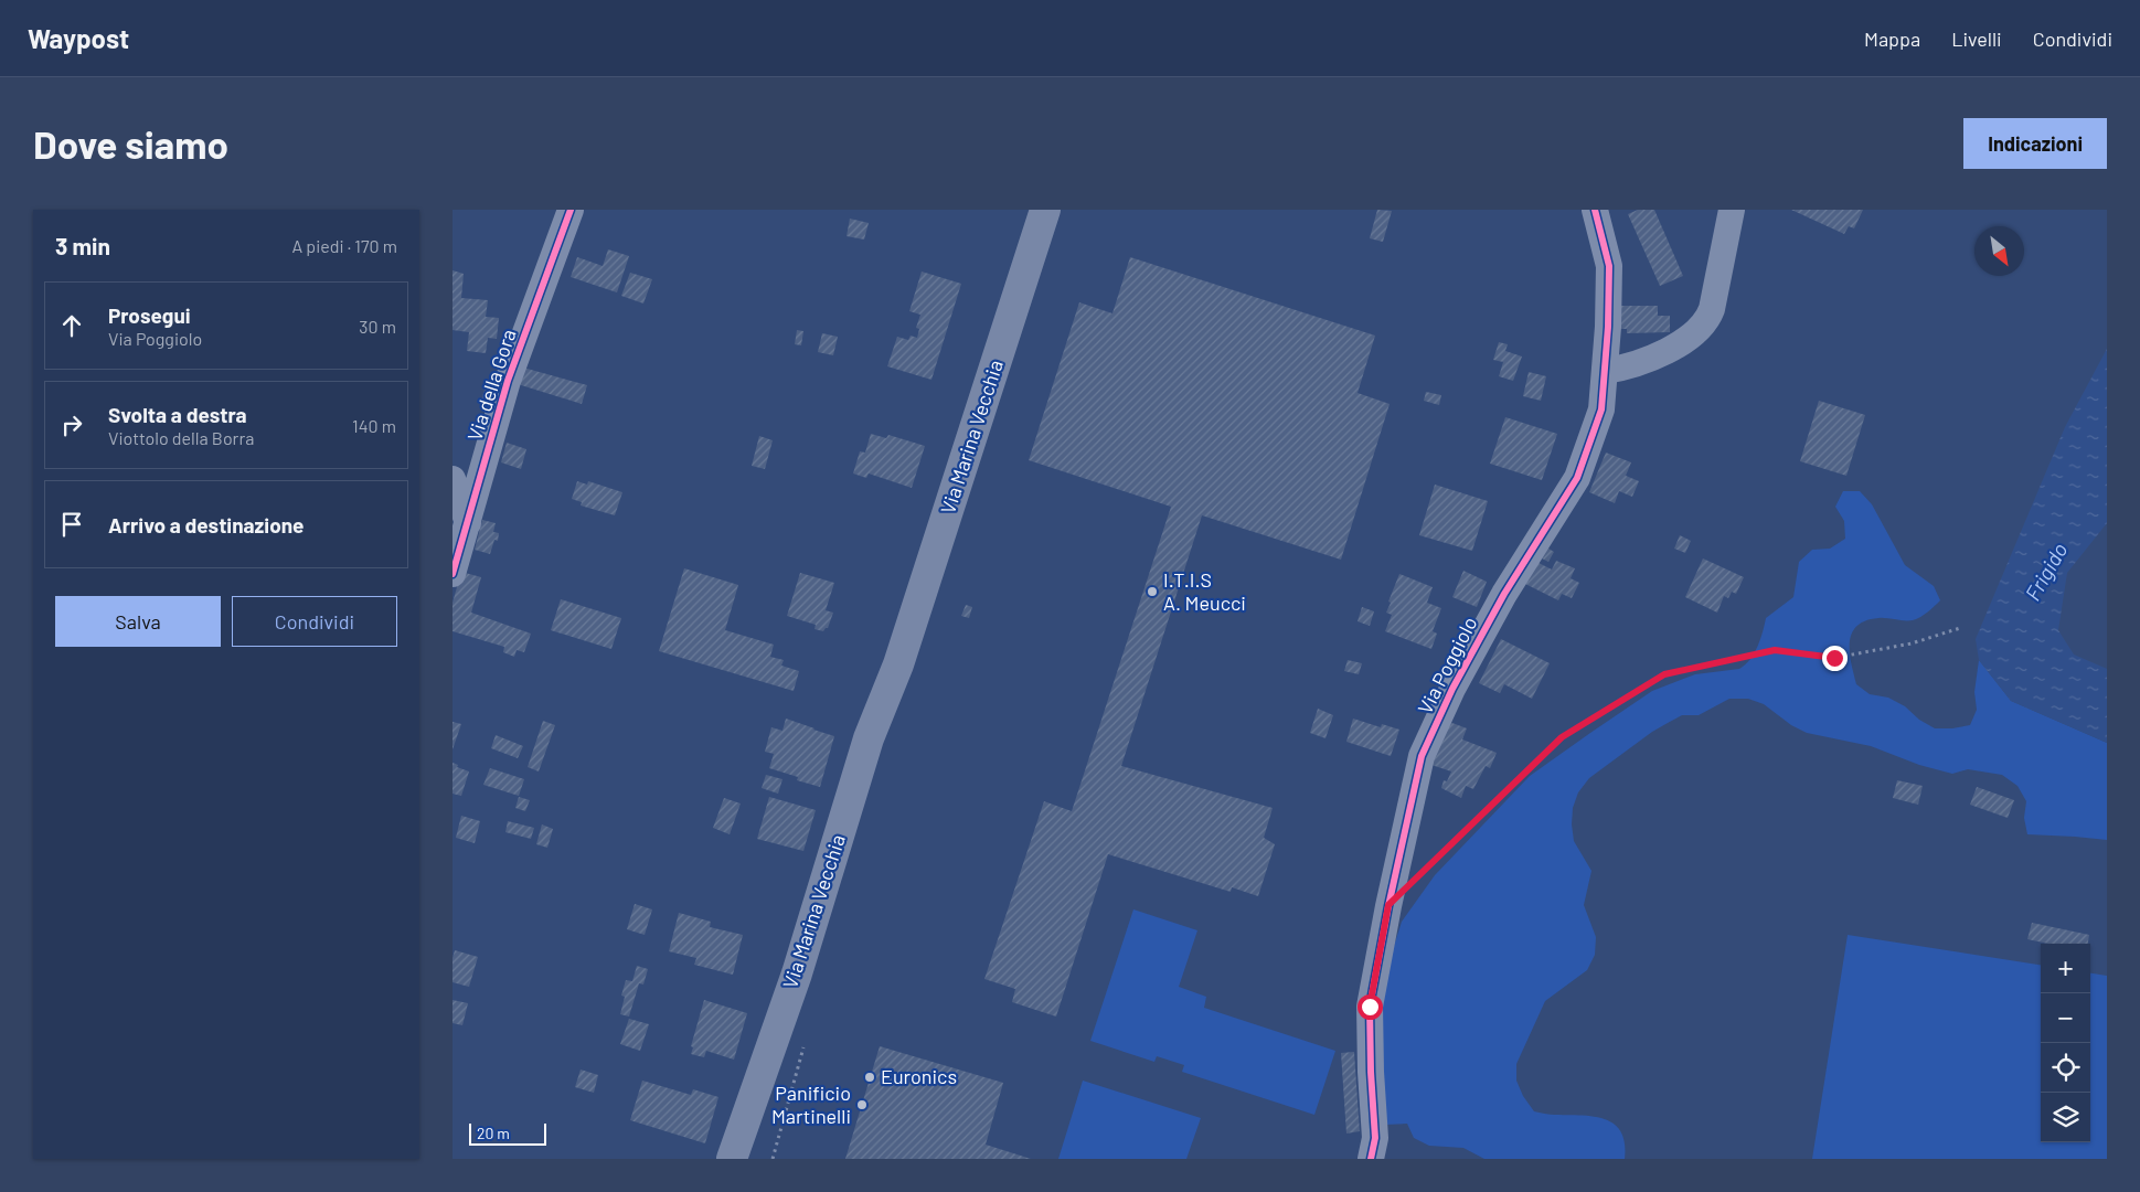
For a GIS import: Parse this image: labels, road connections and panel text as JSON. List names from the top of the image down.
{
  "streets": {
    "main road": ["Via Marina Vecchia"],
    "street": ["Via della Gora", "Via Poggiolo"]
  },
  "water": ["Frigido"],
  "places": ["I.T.I.S A. Meucci", "Euronics", "Panificio Martinelli"],
  "scale_bar": "20 m",
  "north": "bottom right",
  "page": {
    "header": "Waypost",
    "nav": ["Mappa", "Livelli", "Condividi"],
    "buttons": [
      "Indicazioni",
      ["Salva", "Condividi"]
    ],
    "title": "Dove siamo",
    "heading": ["3 min", "A piedi · 170 m"],
    "list": [
      ["Prosegui", "Via Poggiolo", "30 m"],
      ["Svolta a destra", "Viottolo della Borra", "140 m"],
      "Arrivo a destinazione"
    ],
    "map_buttons": ["+", "−"],
    "scale": "20 m"
  }
}
